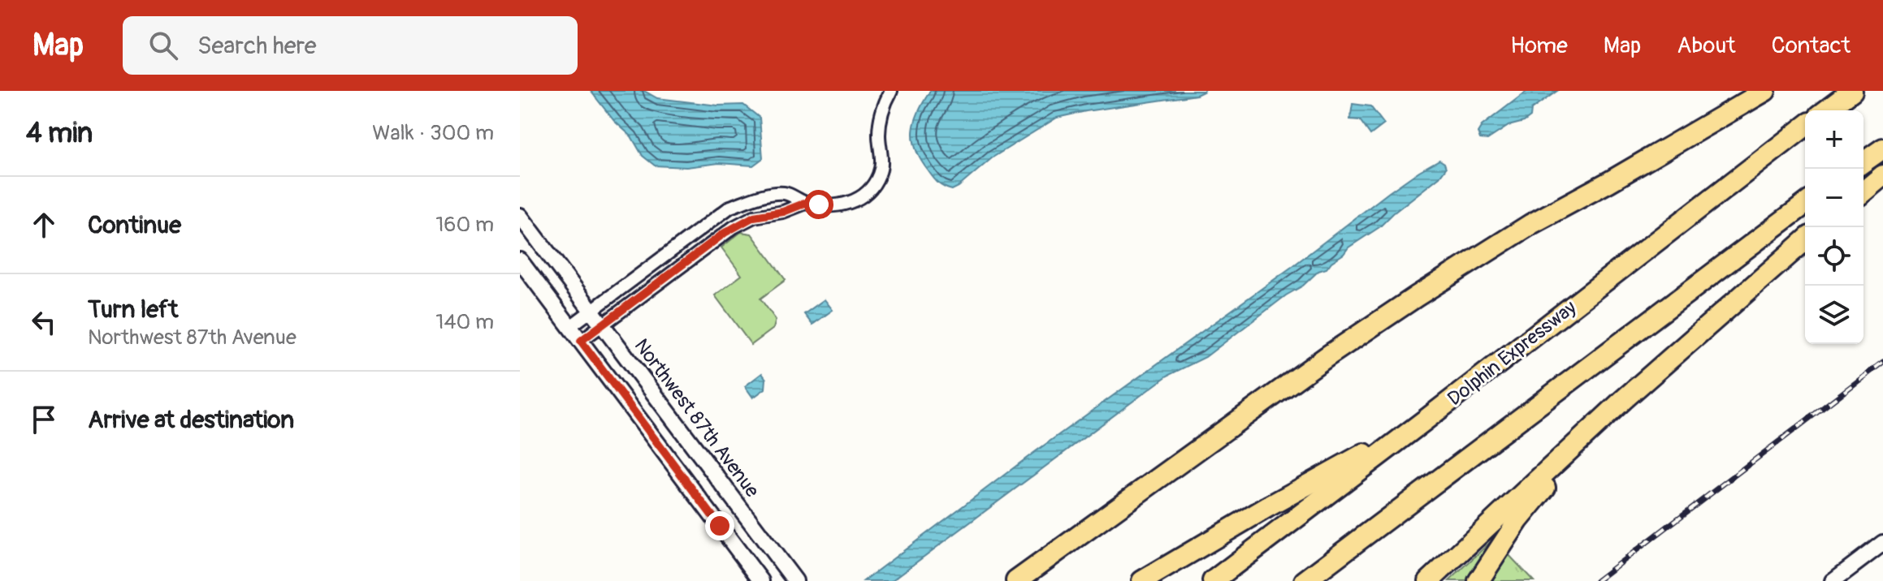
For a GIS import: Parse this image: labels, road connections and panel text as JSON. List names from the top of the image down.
{
  "streets": {
    "highway": ["Dolphin Expressway"],
    "main road": ["Northwest 87th Avenue"]
  },
  "page": {
    "header": "Map",
    "search": "Search here",
    "nav": [
      "Home",
      "Map",
      "About",
      "Contact"
    ],
    "heading": ["4 min", "Walk · 300 m"],
    "map_buttons": ["+", "−"],
    "list": [
      ["Continue", "160 m"],
      ["Turn left", "Northwest 87th Avenue", "140 m"],
      "Arrive at destination"
    ]
  }
}
